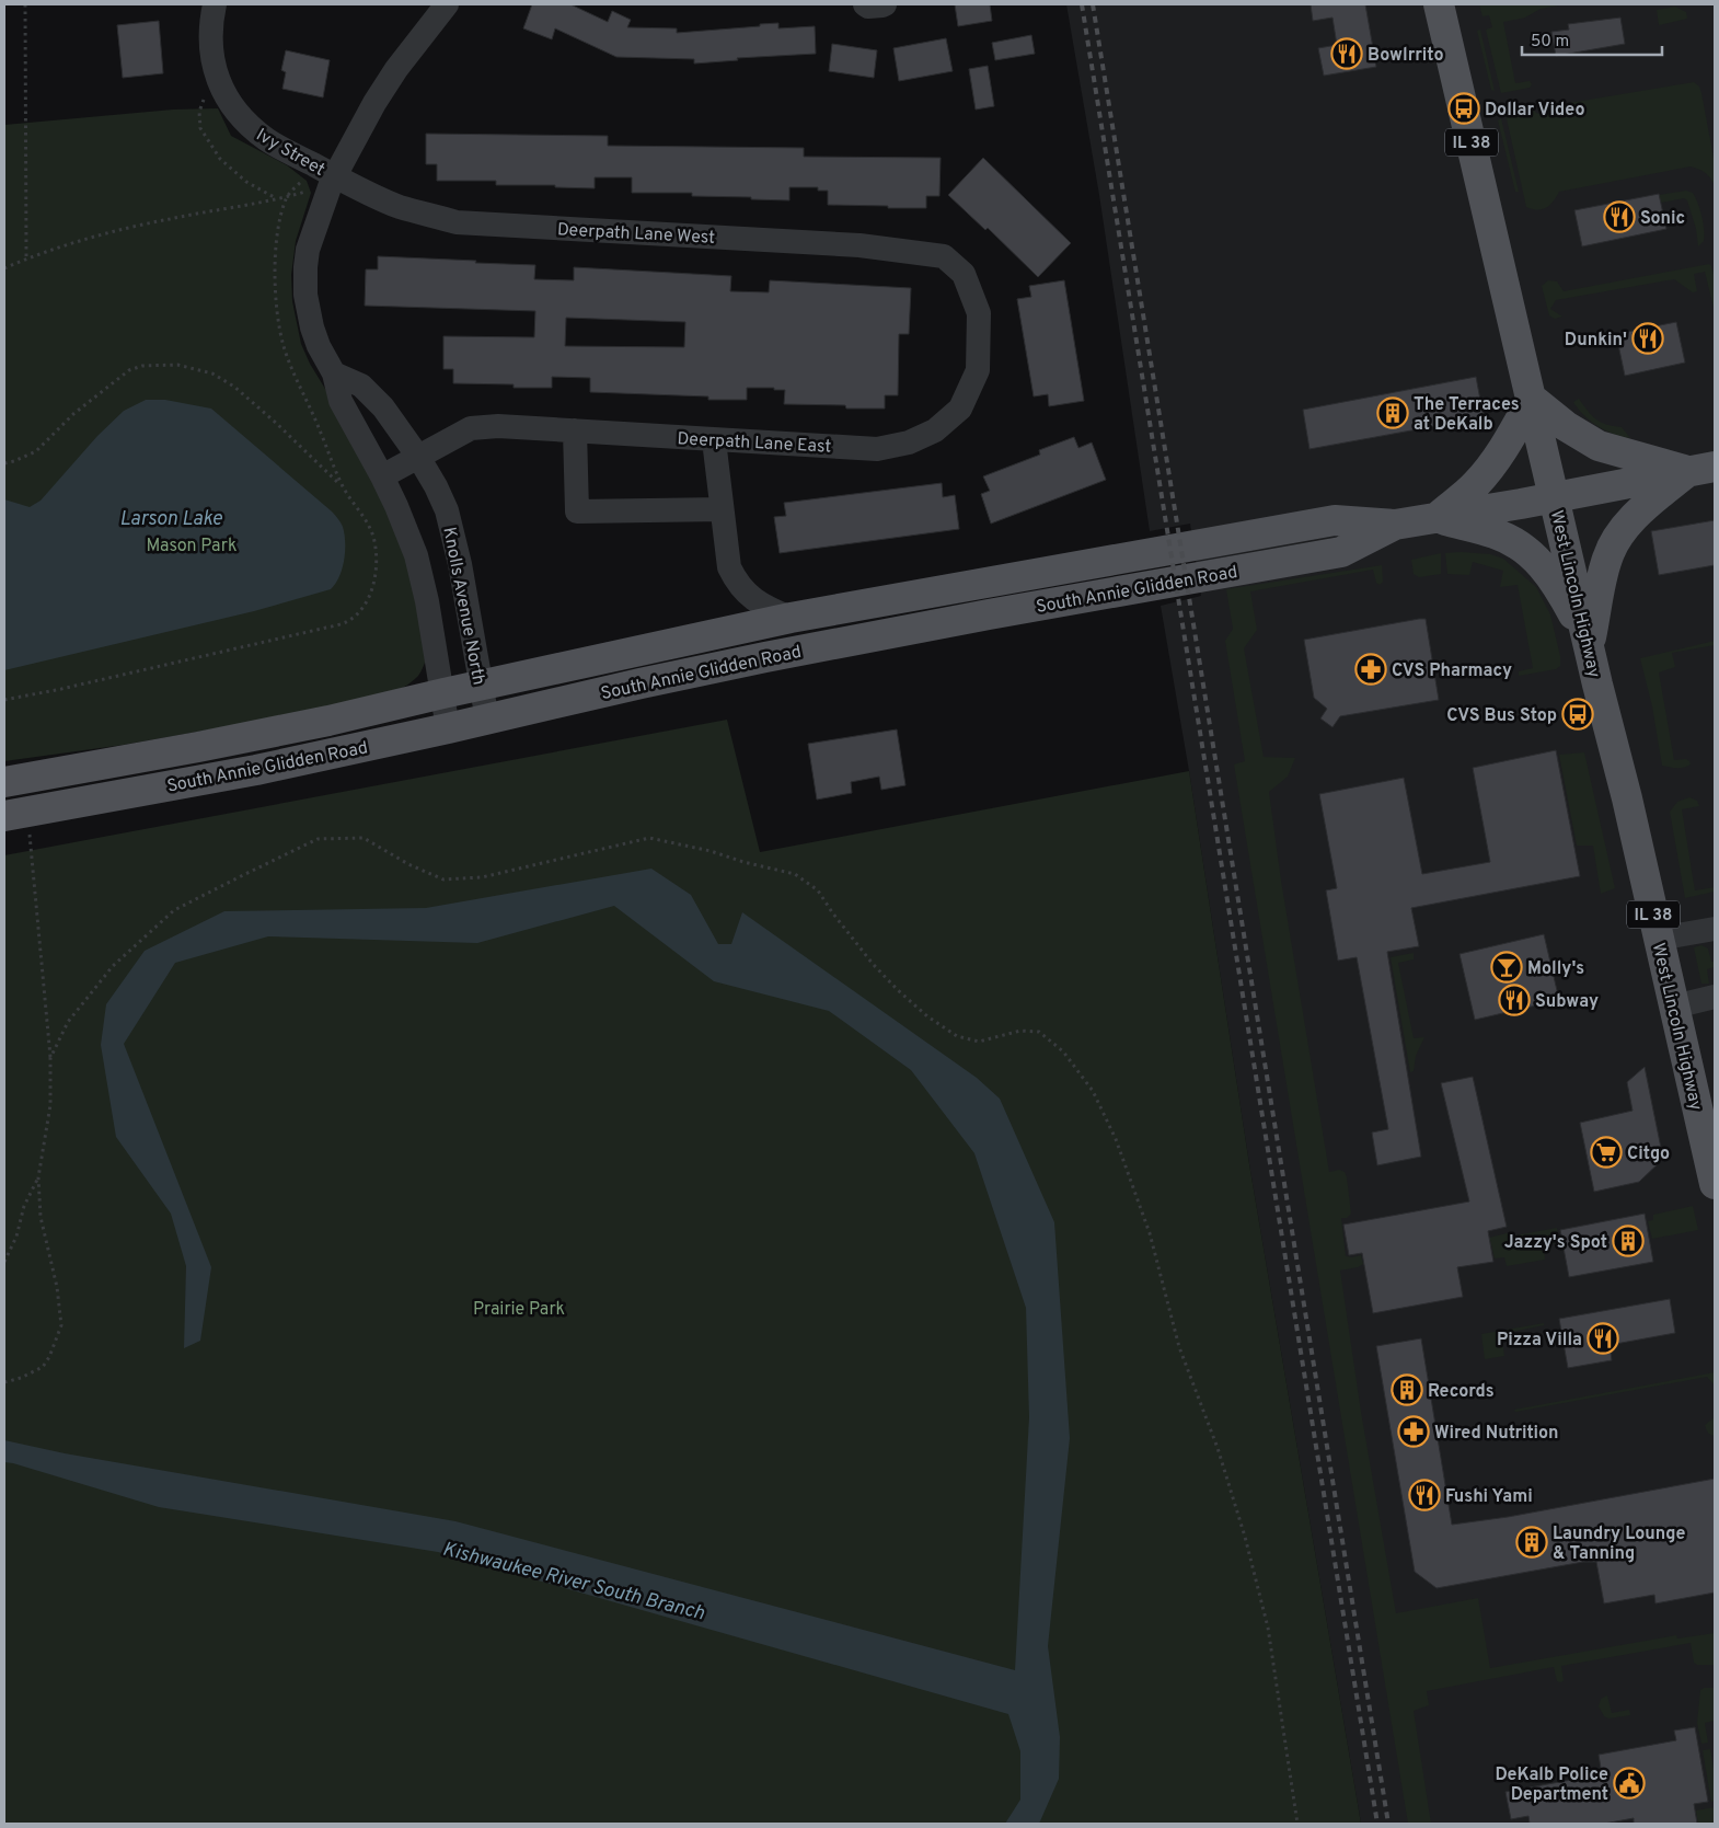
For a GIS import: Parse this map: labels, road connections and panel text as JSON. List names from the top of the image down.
{
  "streets": {
    "main road": ["IL 38", "South Annie Glidden Road", "West Lincoln Highway"],
    "street": [
      "Ivy Street",
      "Deerpath Lane West",
      "Deerpath Lane East",
      "Knolls Avenue North"
    ]
  },
  "crossings": [
    ["Ivy Street", "Deerpath Lane West"],
    ["Ivy Street", "Knolls Avenue North"],
    ["Deerpath Lane West", "Deerpath Lane East"],
    ["Deerpath Lane West", "Knolls Avenue North"],
    ["Deerpath Lane East", "Knolls Avenue North"],
    ["South Annie Glidden Road", "West Lincoln Highway"],
    ["South Annie Glidden Road", "Knolls Avenue North"]
  ],
  "water": ["Larson Lake", "Kishwaukee River South Branch"],
  "parks": ["Mason Park", "Prairie Park"],
  "places": {
    "restaurant": [
      "Bowlrrito",
      "Sonic",
      "Dunkin'",
      "Subway",
      "Pizza Villa",
      "Fushi Yami"
    ],
    "bus stop": ["Dollar Video", "CVS Bus Stop"],
    "building": [
      "The Terraces at DeKalb",
      "Jazzy's Spot",
      "Records",
      "Laundry Lounge & Tanning"
    ],
    "pharmacy": ["CVS Pharmacy", "Wired Nutrition"],
    "bar": ["Molly's"],
    "supermarket": ["Citgo"],
    "public building": ["DeKalb Police Department"]
  },
  "scale_bar": "50 m"
}
